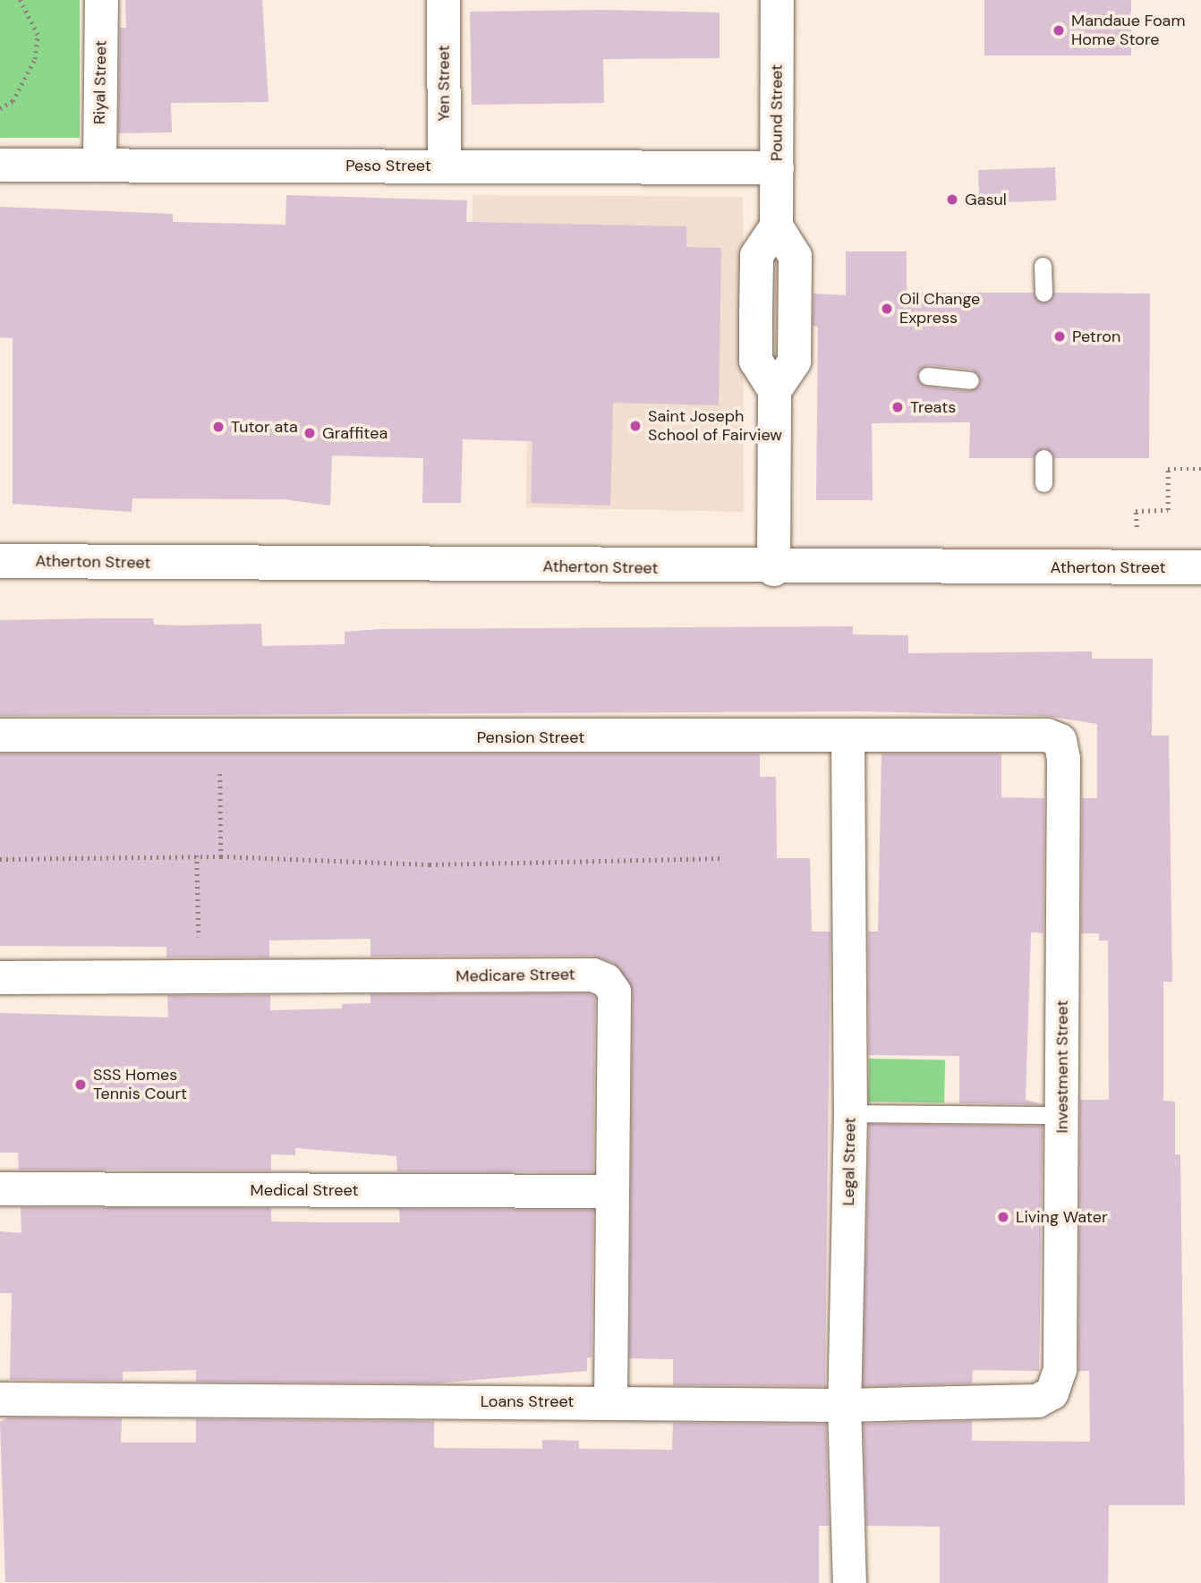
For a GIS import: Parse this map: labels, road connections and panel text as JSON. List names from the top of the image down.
{
  "streets": {
    "street": [
      "Riyal Street",
      "Yen Street",
      "Pound Street",
      "Peso Street",
      "Atherton Street",
      "Pension Street",
      "Medicare Street",
      "Investment Street",
      "Legal Street",
      "Medical Street",
      "Loans Street"
    ]
  },
  "crossings": [
    ["Riyal Street", "Peso Street"],
    ["Yen Street", "Peso Street"],
    ["Pound Street", "Peso Street"],
    ["Pound Street", "Atherton Street"],
    ["Pension Street", "Investment Street"],
    ["Pension Street", "Legal Street"],
    ["Medicare Street", "Medical Street"],
    ["Medicare Street", "Loans Street"],
    ["Investment Street", "Loans Street"],
    ["Legal Street", "Loans Street"]
  ],
  "places": [
    "Mandaue Foam Home Store",
    "Gasul",
    "Oil Change Express",
    "Petron",
    "Treats",
    "Saint Joseph School of Fairview",
    "Tutor ata",
    "Graffitea",
    "SSS Homes Tennis Court",
    "Living Water"
  ]
}
